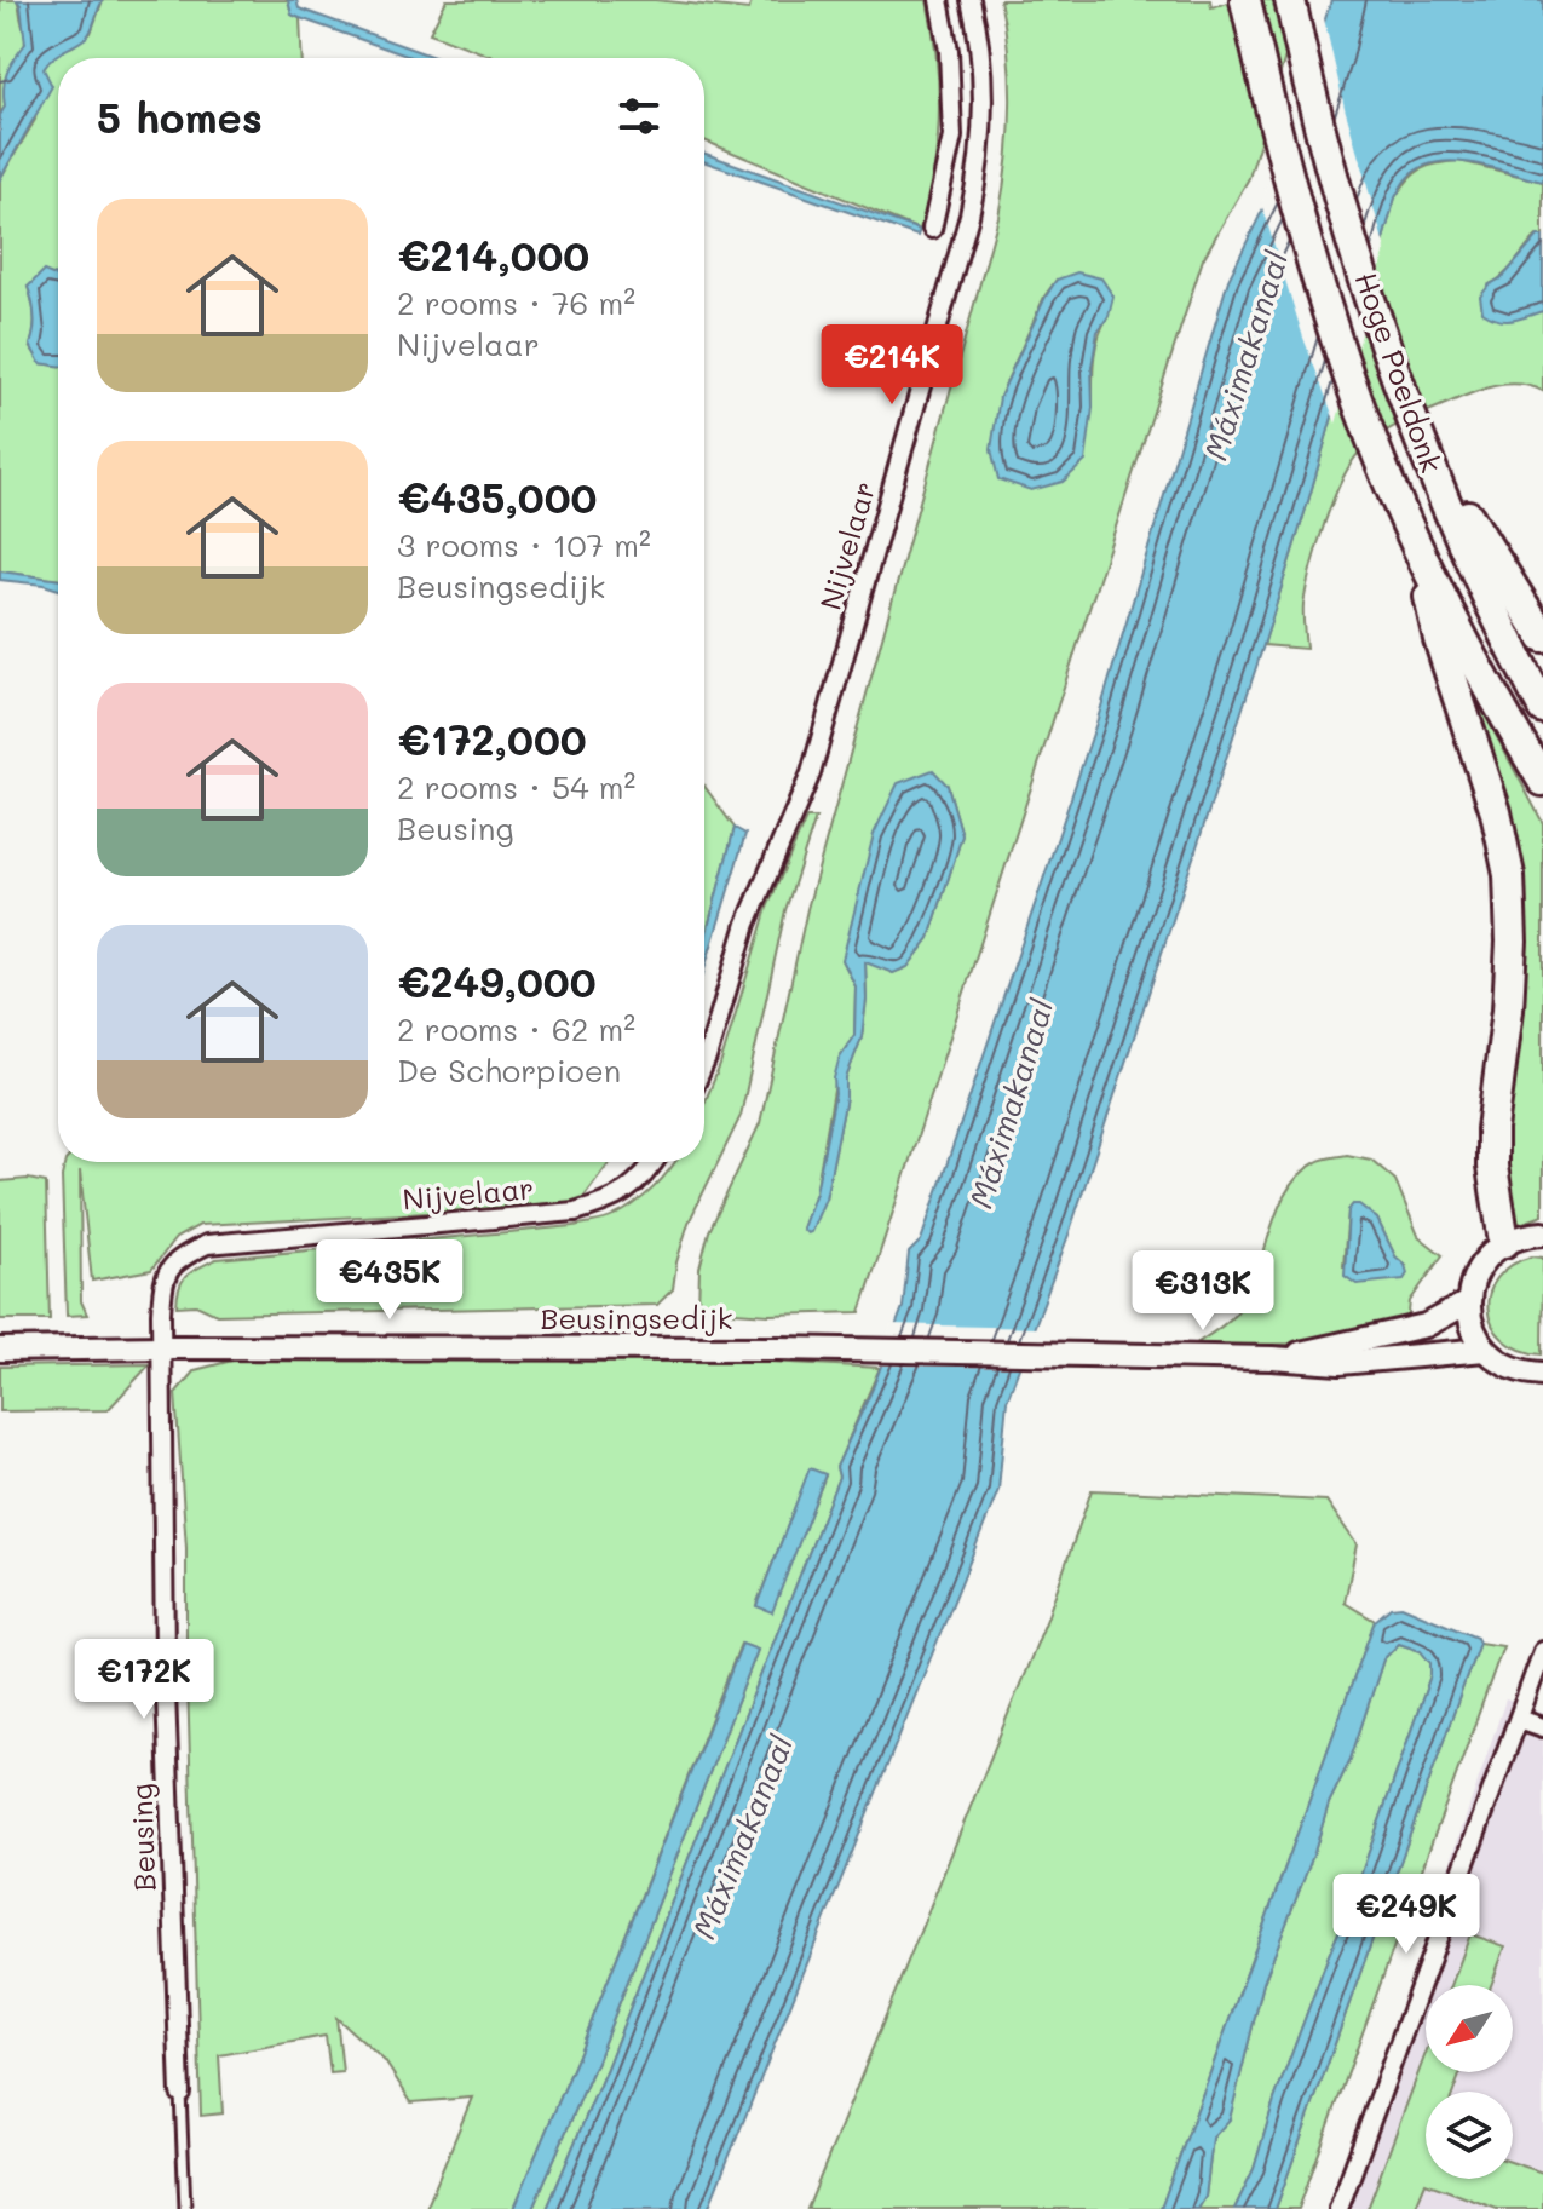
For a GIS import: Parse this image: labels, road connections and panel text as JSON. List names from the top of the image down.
{
  "streets": {
    "highway": ["Hoge Poeldonk"],
    "street": ["Nijvelaar", "Beusingsedijk", "Beusing"]
  },
  "crossings": [
    ["Nijvelaar", "Beusingsedijk"],
    ["Nijvelaar", "Beusing"],
    ["Beusingsedijk", "Beusing"]
  ],
  "water": ["Máximakanaal"],
  "north": "bottom left",
  "page": {
    "heading": "5 homes",
    "list": [
      {
        "name": "€214,000",
        "note": "2 rooms · 76 m² · Nijvelaar"
      },
      {
        "name": "€435,000",
        "note": "3 rooms · 107 m² · Beusingsedijk"
      },
      {
        "name": "€172,000",
        "note": "2 rooms · 54 m² · Beusing"
      },
      {
        "name": "€249,000",
        "note": "2 rooms · 62 m² · De Schorpioen"
      }
    ],
    "price": [
      "€214K",
      "€435K",
      "€313K",
      "€172K",
      "€249K"
    ]
  }
}
